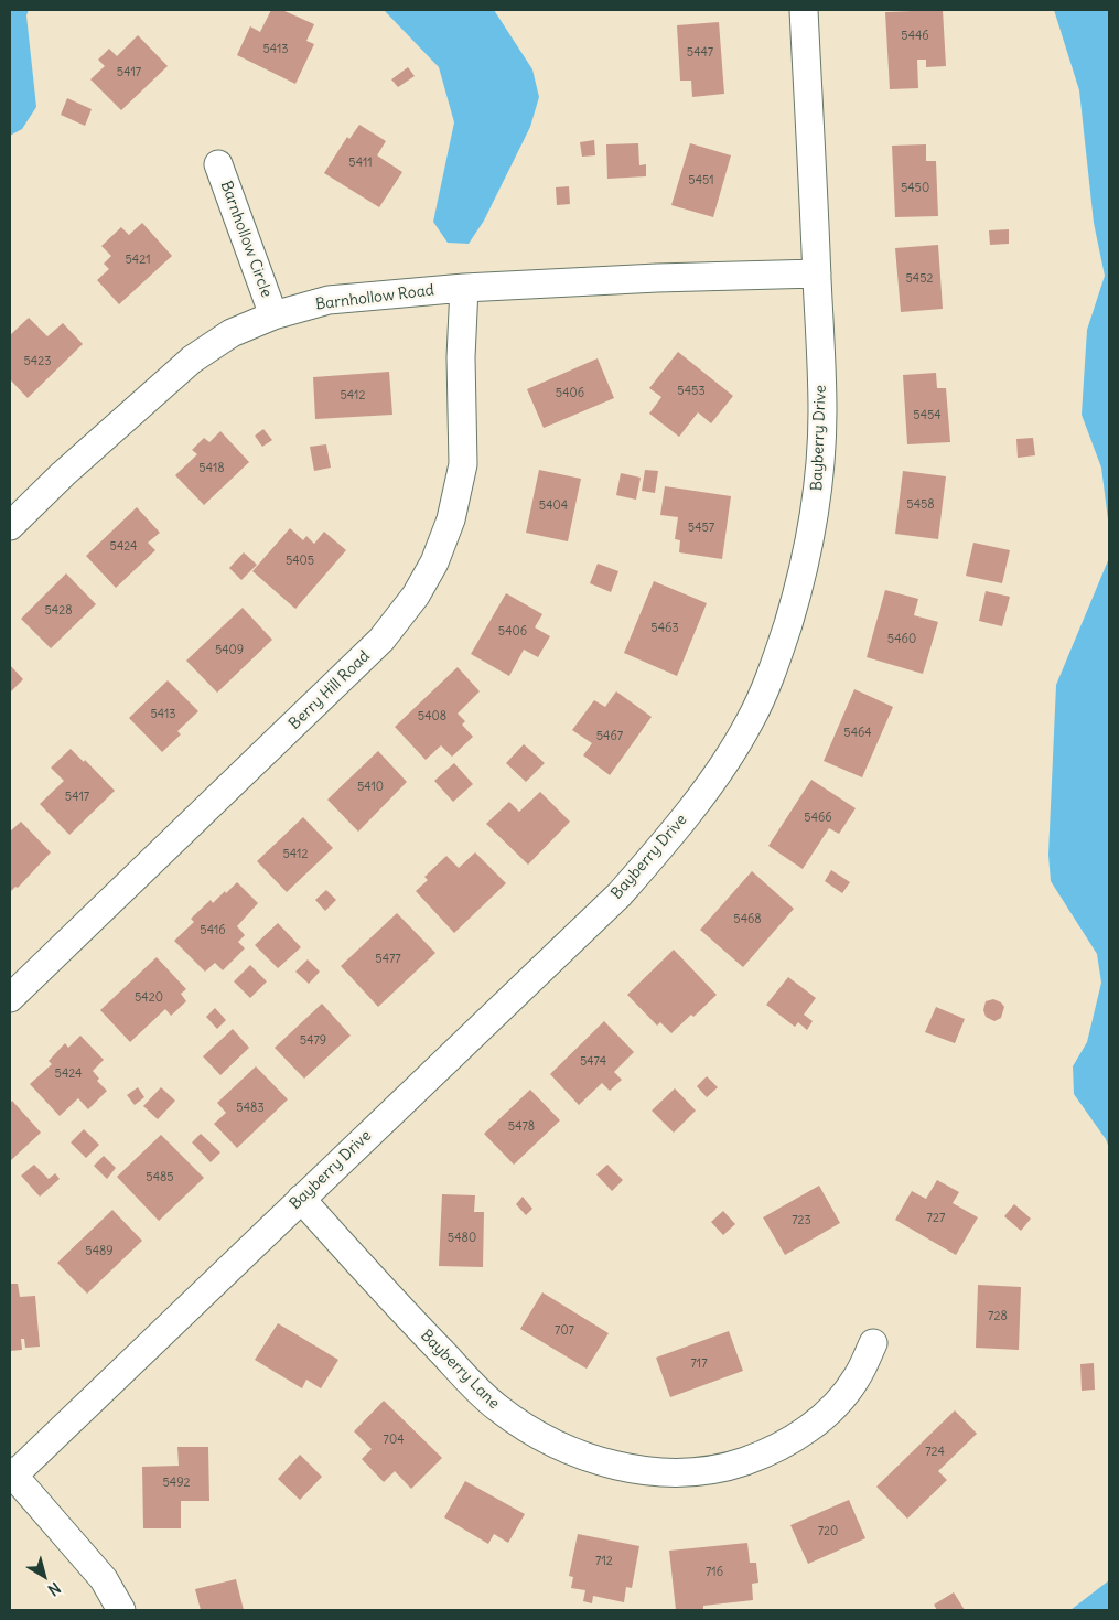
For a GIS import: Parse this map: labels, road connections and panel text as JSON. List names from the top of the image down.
{
  "streets": {
    "street": [
      "Barnhollow Circle",
      "Barnhollow Road",
      "Bayberry Drive",
      "Berry Hill Road",
      "Bayberry Lane"
    ]
  },
  "crossings": [
    ["Barnhollow Circle", "Barnhollow Road"],
    ["Barnhollow Road", "Bayberry Drive"],
    ["Barnhollow Road", "Berry Hill Road"],
    ["Bayberry Drive", "Bayberry Lane"]
  ],
  "house_numbers": [
    "5446",
    "5413",
    "5447",
    "5417",
    "5411",
    "5451",
    "5450",
    "5421",
    "5452",
    "5423",
    "5453",
    "5406",
    "5412",
    "5454",
    "5418",
    "5458",
    "5404",
    "5457",
    "5424",
    "5405",
    "5428",
    "5463",
    "5406",
    "5460",
    "5409",
    "5413",
    "5408",
    "5464",
    "5467",
    "5410",
    "5417",
    "5466",
    "5412",
    "5468",
    "5416",
    "5477",
    "5420",
    "5479",
    "5474",
    "5424",
    "5483",
    "5478",
    "5485",
    "727",
    "723",
    "5480",
    "5489",
    "728",
    "707",
    "717",
    "704",
    "724",
    "5492",
    "720",
    "712",
    "716"
  ],
  "north": "bottom right"
}
